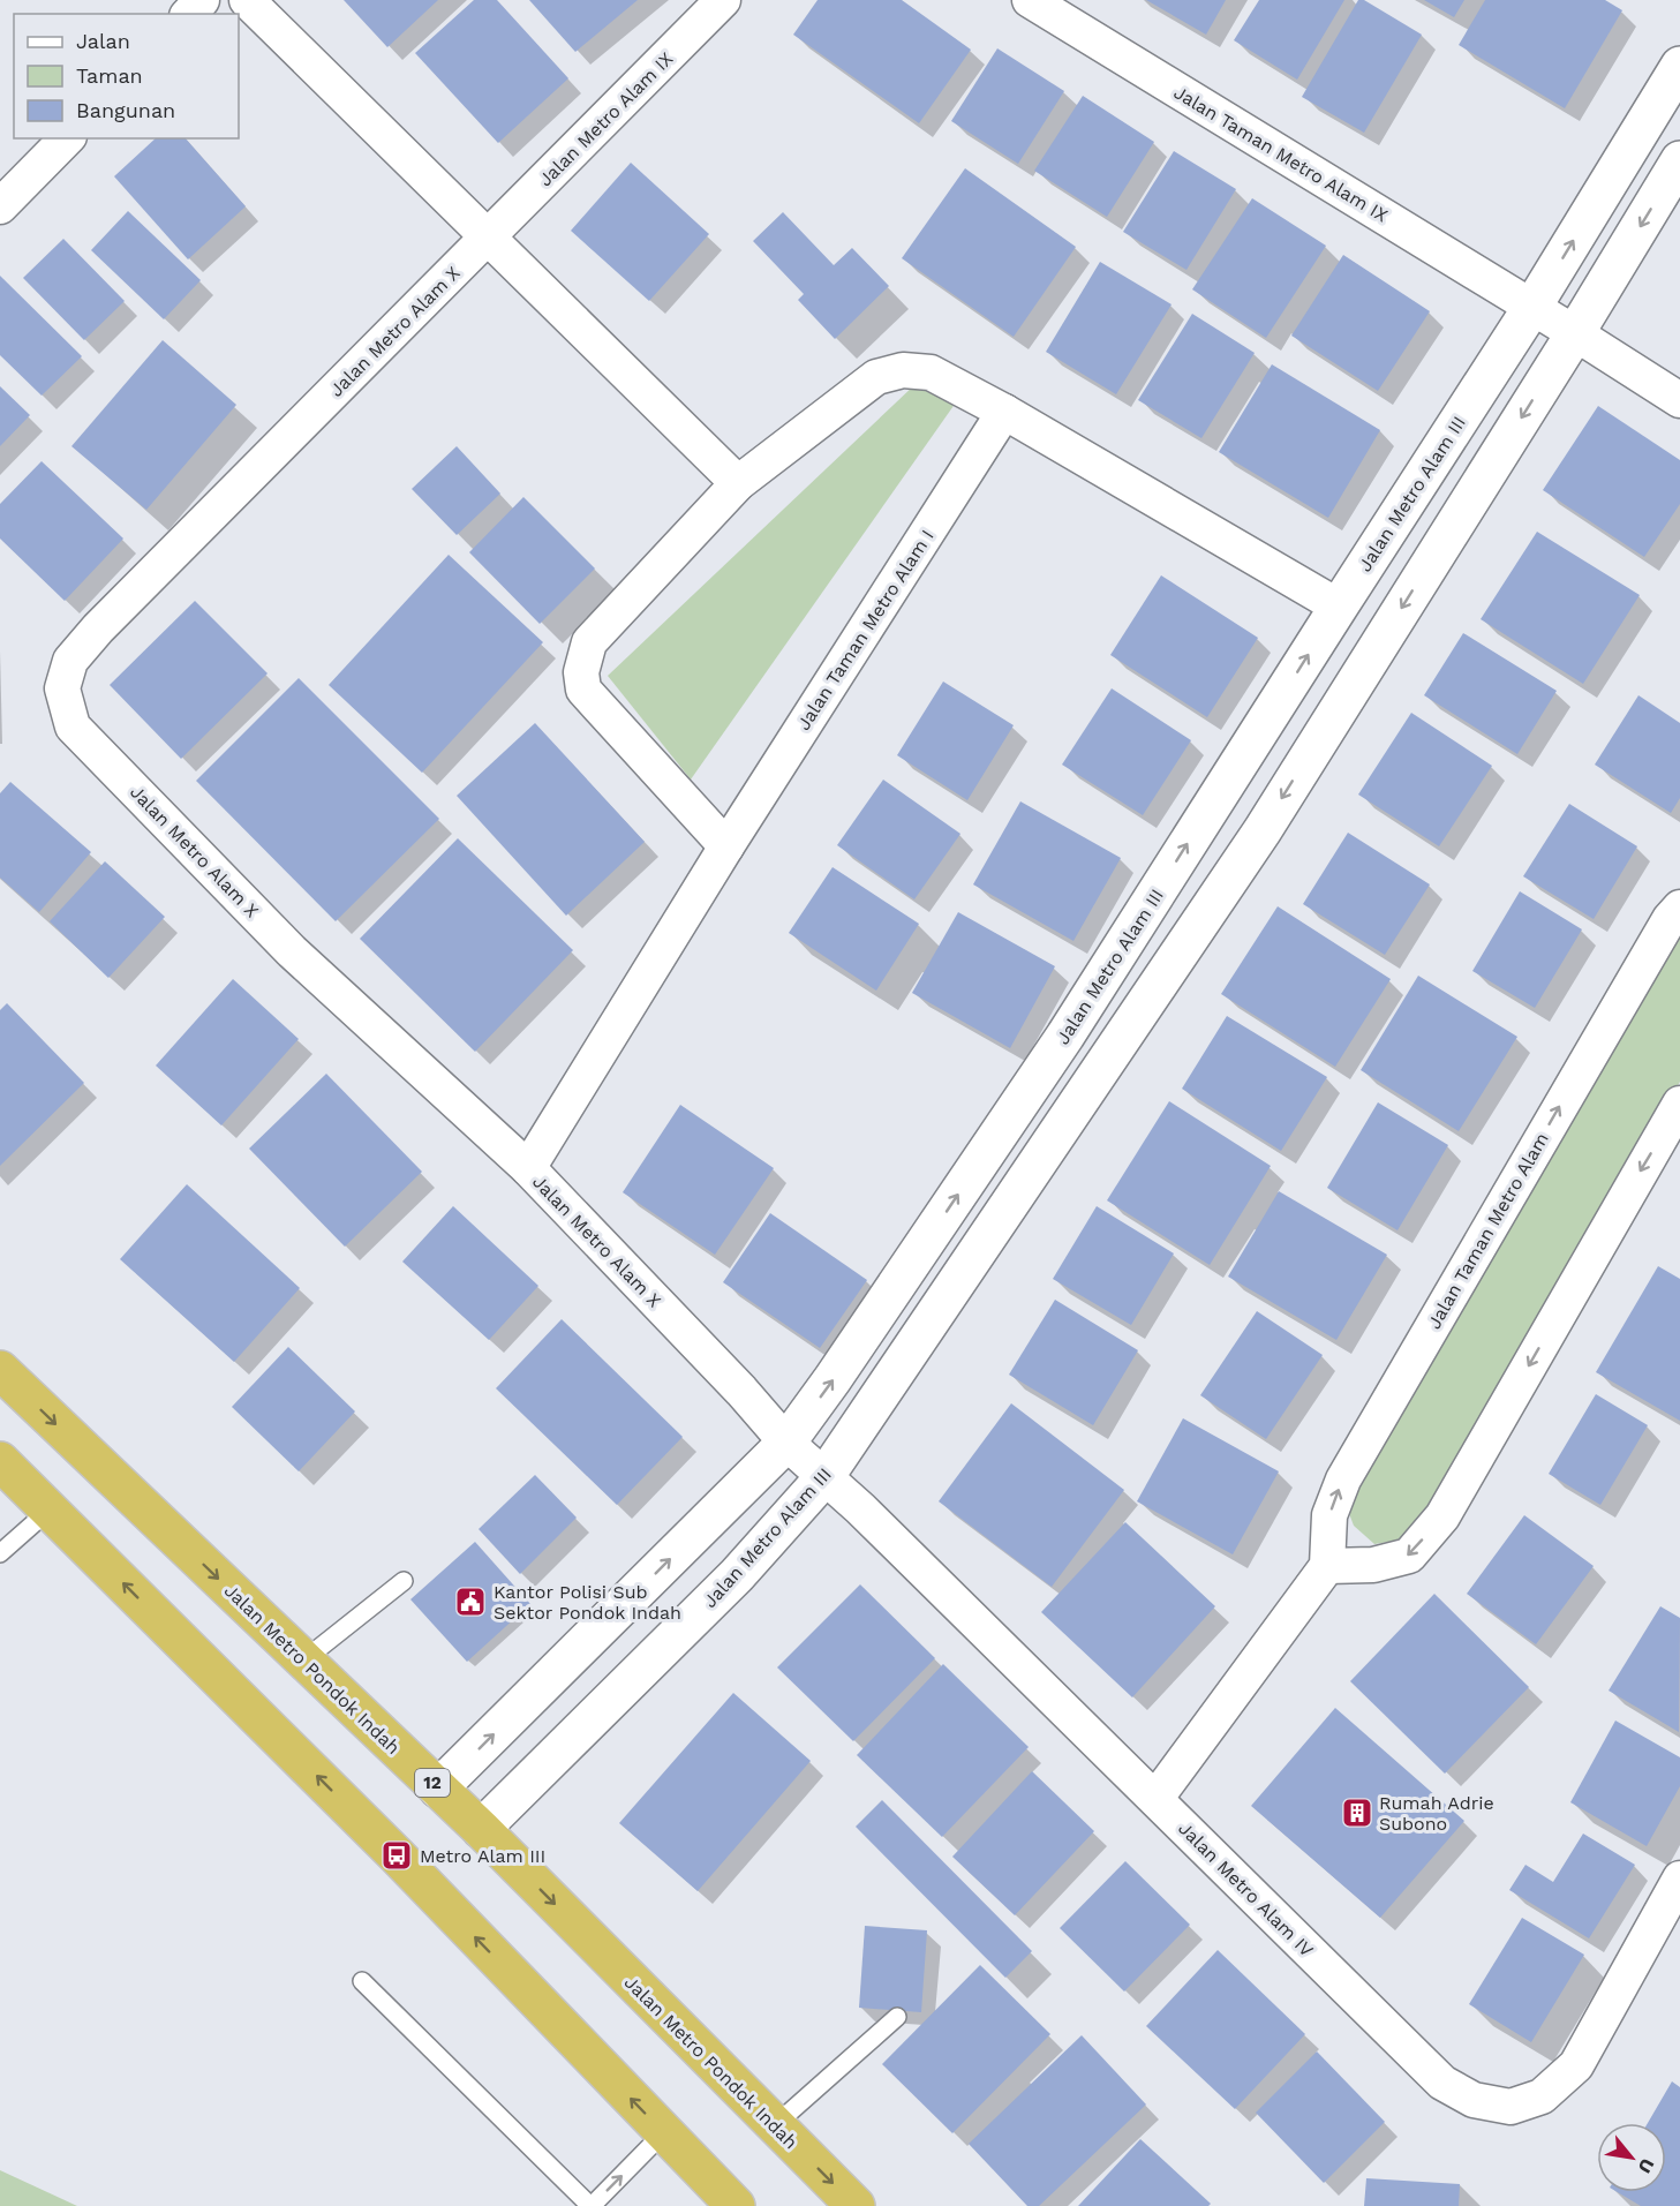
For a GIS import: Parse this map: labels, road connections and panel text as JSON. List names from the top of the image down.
{
  "streets": {
    "highway": ["Jalan Metro Pondok Indah", "12"],
    "street": [
      "Jalan Metro Alam IX",
      "Jalan Taman Metro Alam IX",
      "Jalan Metro Alam X",
      "Jalan Metro Alam III",
      "Jalan Taman Metro Alam I",
      "Jalan Taman Metro Alam",
      "Jalan Metro Alam IV"
    ]
  },
  "crossings": [
    ["Jalan Metro Alam IX", "Jalan Metro Alam X"],
    ["Jalan Taman Metro Alam IX", "Jalan Metro Alam III"],
    ["Jalan Metro Alam X", "Jalan Metro Alam III"],
    ["Jalan Metro Alam X", "Jalan Taman Metro Alam I"],
    ["Jalan Metro Alam X", "Jalan Metro Alam IV"],
    ["Jalan Metro Alam III", "Jalan Metro Pondok Indah"],
    ["Jalan Metro Alam III", "Jalan Metro Alam IV"]
  ],
  "places": {
    "public building": ["Kantor Polisi Sub Sektor Pondok Indah"],
    "building": ["Rumah Adrie Subono"],
    "bus stop": ["Metro Alam III"]
  },
  "legend": ["Jalan", "Taman", "Bangunan"],
  "north": "bottom right"
}
